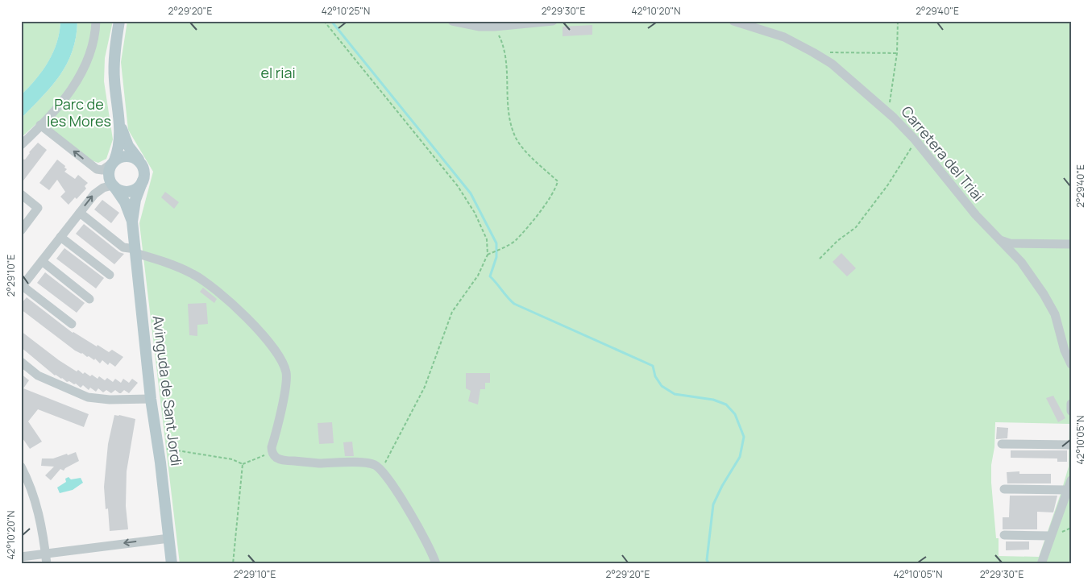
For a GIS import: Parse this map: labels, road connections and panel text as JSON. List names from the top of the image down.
{
  "streets": {
    "main road": ["Avinguda de Sant Jordi"],
    "street": ["Carretera del Triai"]
  },
  "parks": ["el riai", "Parc de les Mores"],
  "coordinates": [
    "2°29'20\"E",
    "42°10'25\"N",
    "2°29'30\"E",
    "42°10'20\"N",
    "2°29'40\"E",
    "2°29'10\"E",
    "42°10'05\"N"
  ]
}
